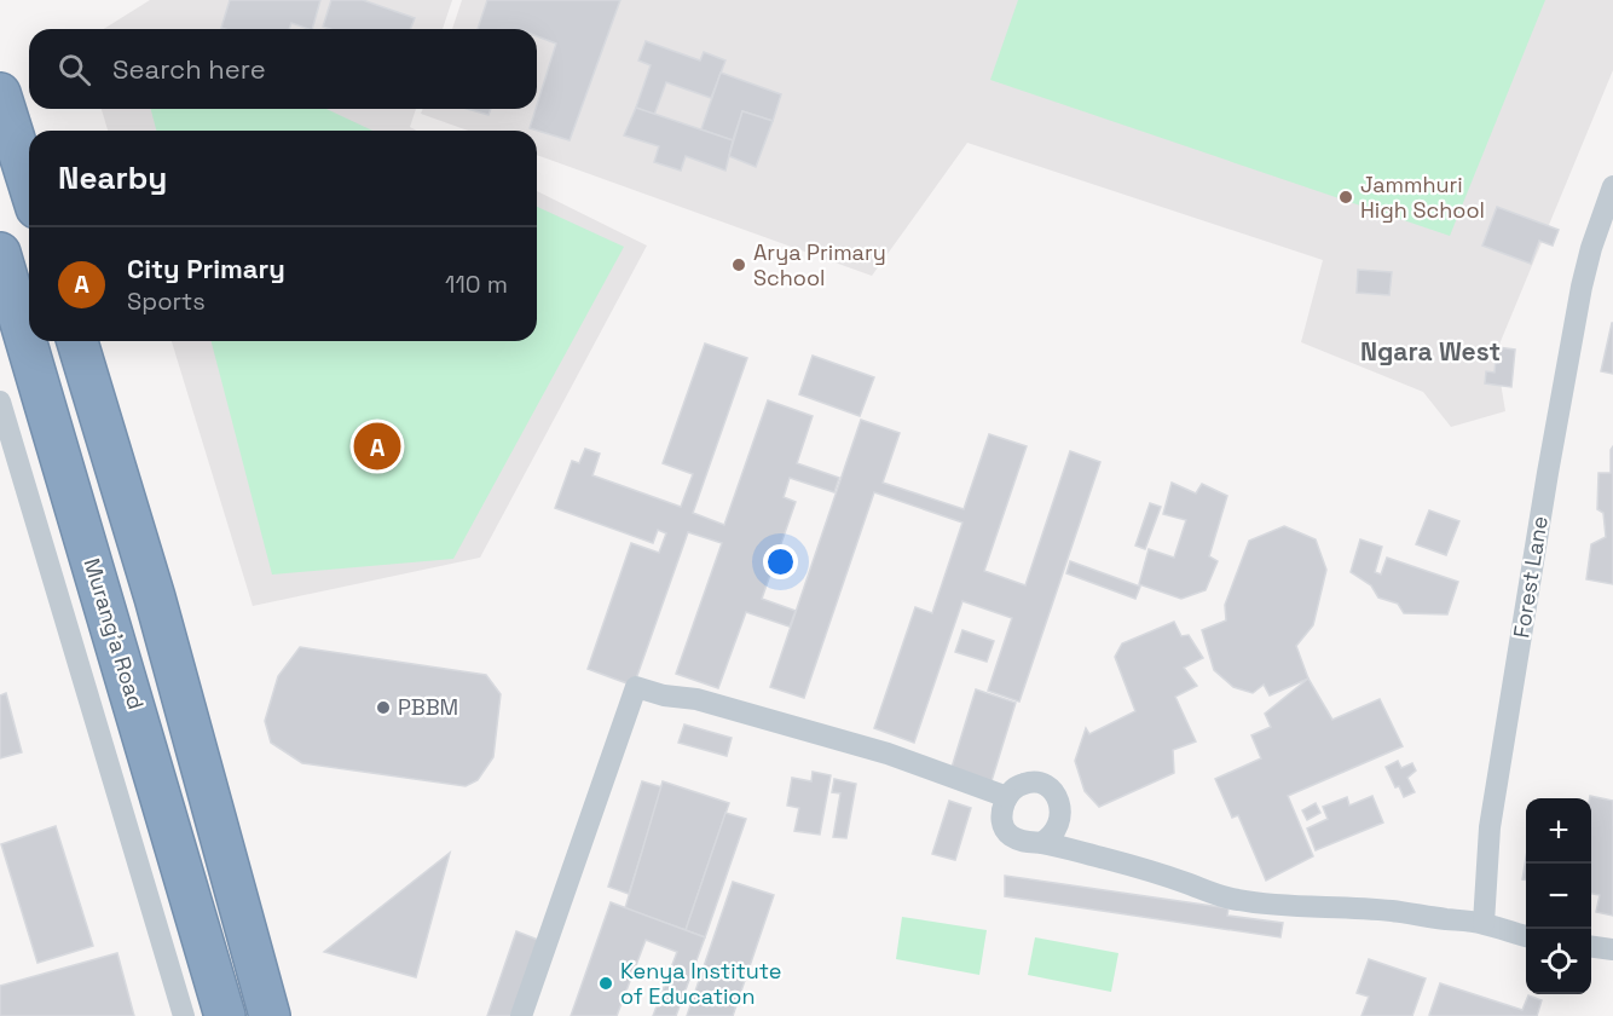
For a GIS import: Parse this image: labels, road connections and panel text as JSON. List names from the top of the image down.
{
  "streets": {
    "highway": ["Murang'a Road"],
    "street": ["Forest Lane"]
  },
  "districts": ["Ngara West"],
  "places": [
    "Jammhuri High School",
    "Arya Primary School",
    "PBBM",
    "Kenya Institute of Education"
  ],
  "page": {
    "search": "Search here",
    "heading": "Nearby",
    "list": [
      {
        "mark": "A",
        "name": "City Primary",
        "note": "Sports",
        "value": "110 m"
      }
    ],
    "pins": "A",
    "map_buttons": ["+", "−"]
  }
}
